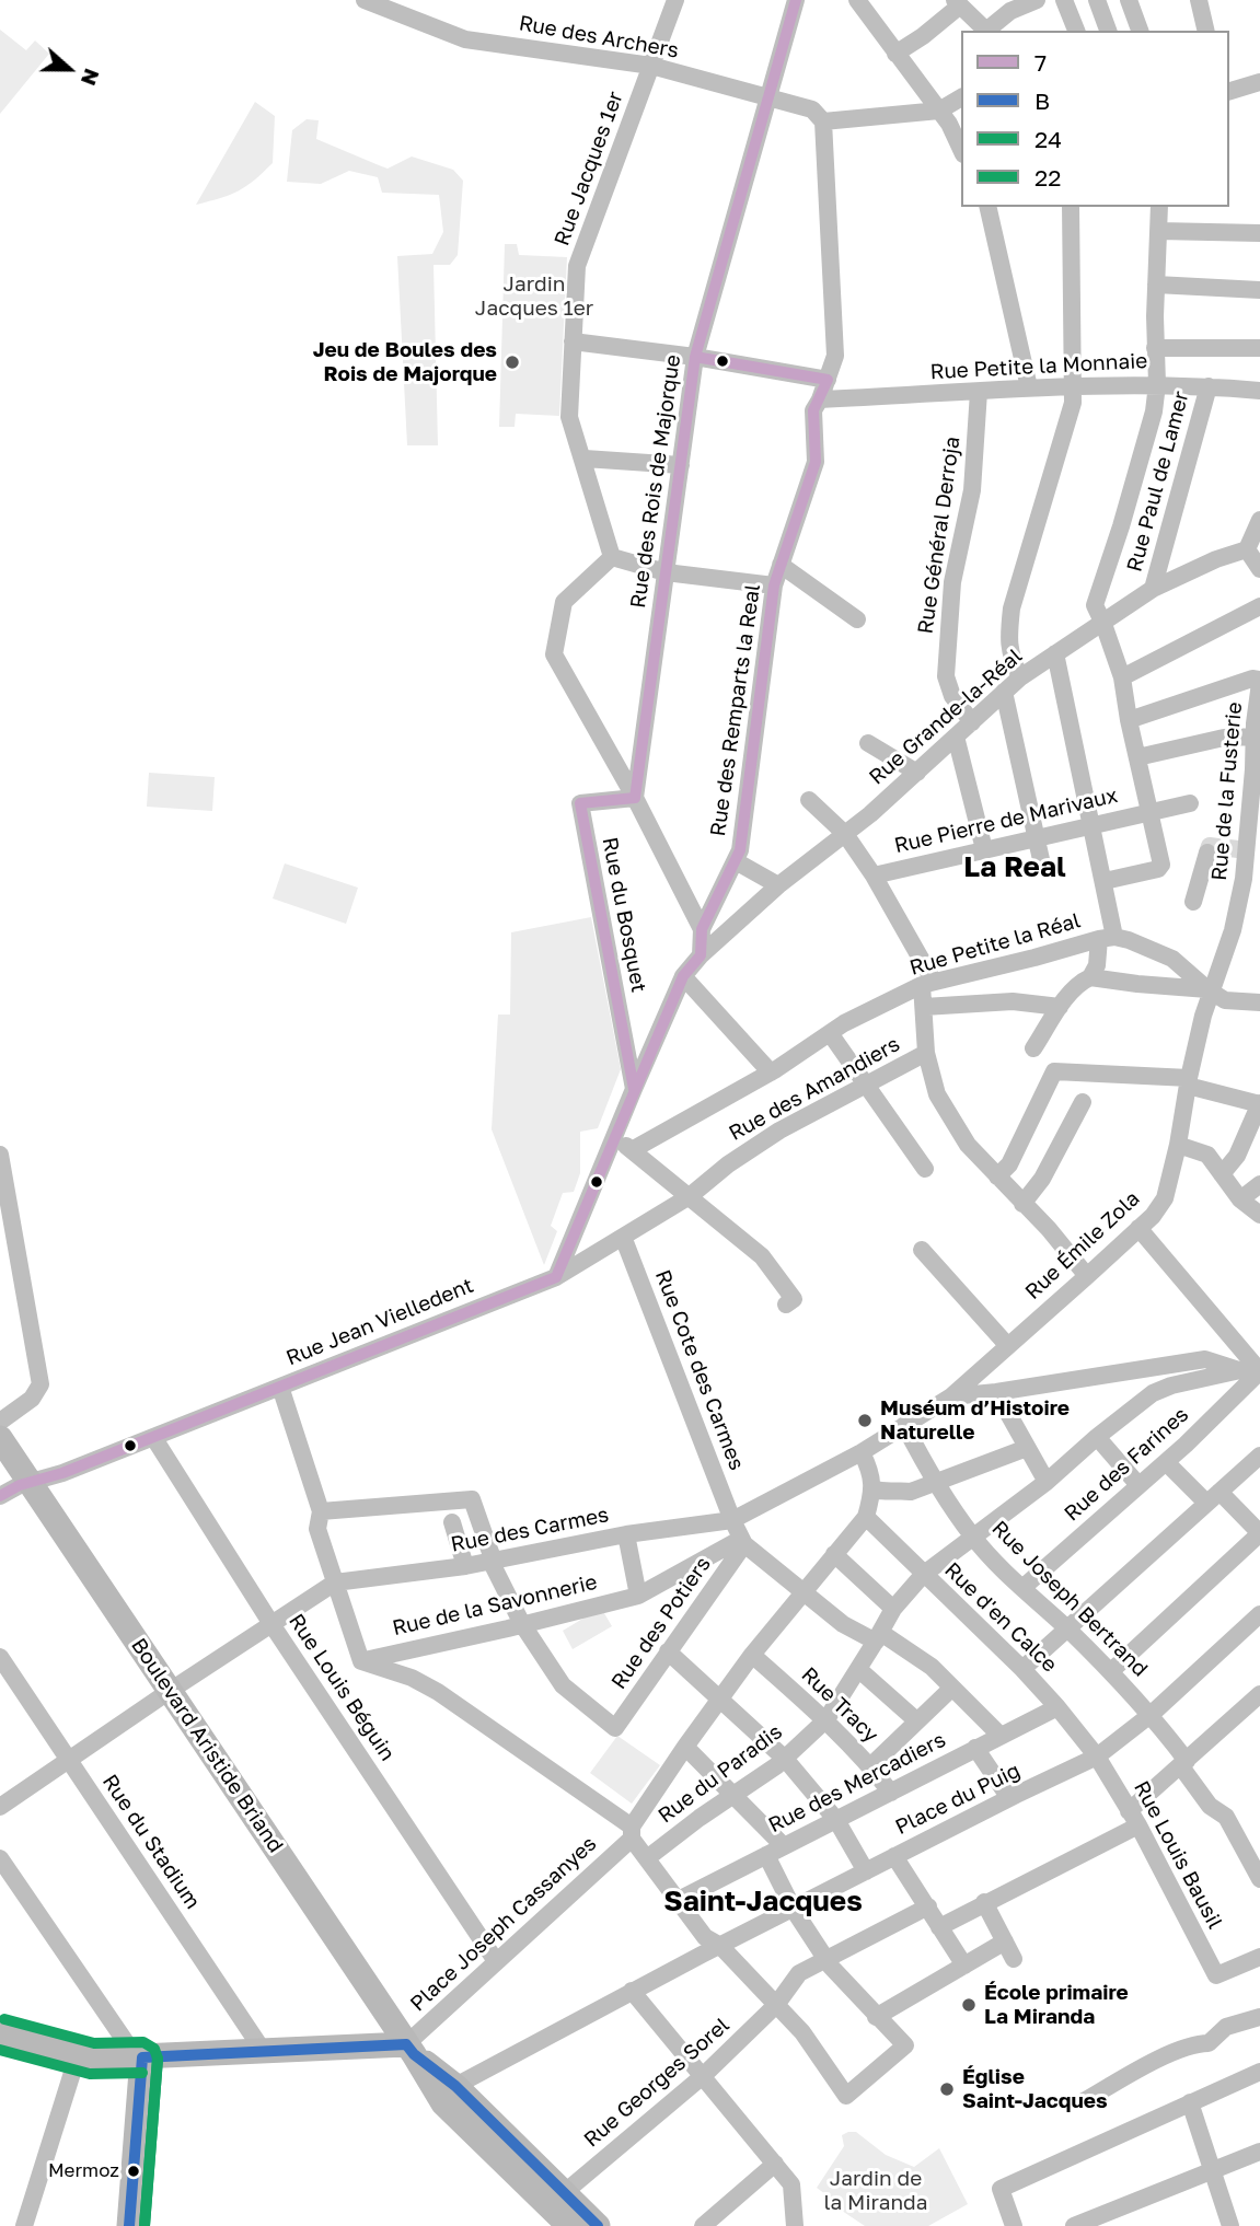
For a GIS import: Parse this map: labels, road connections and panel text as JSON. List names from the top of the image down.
{
  "streets": {
    "main road": ["Boulevard Aristide Briand"],
    "street": [
      "Rue des Archers",
      "Rue Jacques 1er",
      "Rue Petite la Monnaie",
      "Rue des Rois de Majorque",
      "Rue Paul de Lamer",
      "Rue Général Derroja",
      "Rue des Remparts la Real",
      "Rue Grande-la-Réal",
      "Rue de la Fusterie",
      "Rue Pierre de Marivaux",
      "Rue du Bosquet",
      "Rue Petite la Réal",
      "Rue des Amandiers",
      "Rue Émile Zola",
      "Rue Jean Vielledent",
      "Rue Cote des Carmes",
      "Rue des Farines",
      "Rue des Carmes",
      "Rue Joseph Bertrand",
      "Rue de la Savonnerie",
      "Rue d'en Calce",
      "Rue des Potiers",
      "Rue Louis Béguin",
      "Rue Tracy",
      "Rue du Paradis",
      "Rue des Mercadiers",
      "Place du Puig",
      "Rue du Stadium",
      "Rue Louis Bausil",
      "Place Joseph Cassanyes",
      "Rue Georges Sorel"
    ]
  },
  "crossings": [
    ["Rue des Archers", "Rue Jacques 1er"],
    ["Rue des Archers", "Rue des Rois de Majorque"],
    ["Rue des Archers", "Rue des Remparts la Real"],
    ["Rue Petite la Monnaie", "Rue Paul de Lamer"],
    ["Rue Petite la Monnaie", "Rue Général Derroja"],
    ["Rue Petite la Monnaie", "Rue des Remparts la Real"],
    ["Rue des Rois de Majorque", "Rue du Bosquet"],
    ["Rue Paul de Lamer", "Rue Grande-la-Réal"],
    ["Rue Général Derroja", "Rue Grande-la-Réal"],
    ["Rue des Remparts la Real", "Rue Grande-la-Réal"],
    ["Rue Grande-la-Réal", "Rue du Bosquet"],
    ["Rue de la Fusterie", "Rue Émile Zola"],
    ["Rue des Amandiers", "Rue Jean Vielledent"],
    ["Rue des Amandiers", "Rue Cote des Carmes"],
    ["Rue Émile Zola", "Rue des Carmes"],
    ["Rue Jean Vielledent", "Rue Cote des Carmes"],
    ["Rue Jean Vielledent", "Rue Louis Béguin"],
    ["Rue Jean Vielledent", "Boulevard Aristide Briand"],
    ["Rue Cote des Carmes", "Rue des Carmes"],
    ["Rue Cote des Carmes", "Rue de la Savonnerie"],
    ["Rue Cote des Carmes", "Rue des Potiers"],
    ["Rue des Farines", "Rue Joseph Bertrand"],
    ["Rue des Carmes", "Rue Joseph Bertrand"],
    ["Rue Joseph Bertrand", "Rue du Paradis"],
    ["Rue Joseph Bertrand", "Place du Puig"],
    ["Rue de la Savonnerie", "Rue des Potiers"],
    ["Rue d'en Calce", "Rue du Paradis"],
    ["Rue d'en Calce", "Rue des Mercadiers"],
    ["Rue d'en Calce", "Place du Puig"],
    ["Rue d'en Calce", "Rue Louis Bausil"],
    ["Rue d'en Calce", "Place Joseph Cassanyes"],
    ["Rue Louis Béguin", "Place Joseph Cassanyes"],
    ["Rue Tracy", "Rue du Paradis"],
    ["Rue Tracy", "Rue des Mercadiers"],
    ["Rue Tracy", "Place Joseph Cassanyes"],
    ["Boulevard Aristide Briand", "Place Joseph Cassanyes"],
    ["Place du Puig", "Rue Louis Bausil"],
    ["Place du Puig", "Rue Georges Sorel"]
  ],
  "districts": ["La Real", "Saint-Jacques"],
  "parks": ["Jardin Jacques 1er", "Jardin de la Miranda"],
  "places": [
    "Jeu de Boules des Rois de Majorque",
    "Muséum d’Histoire Naturelle",
    "École primaire La Miranda",
    "Église Saint-Jacques",
    "Mermoz"
  ],
  "lines": [
    "transit line 7",
    "transit line 22",
    "transit line B",
    "transit line 24"
  ],
  "legend": [
    "7",
    "B",
    "24",
    "22"
  ],
  "north": "right"
}
